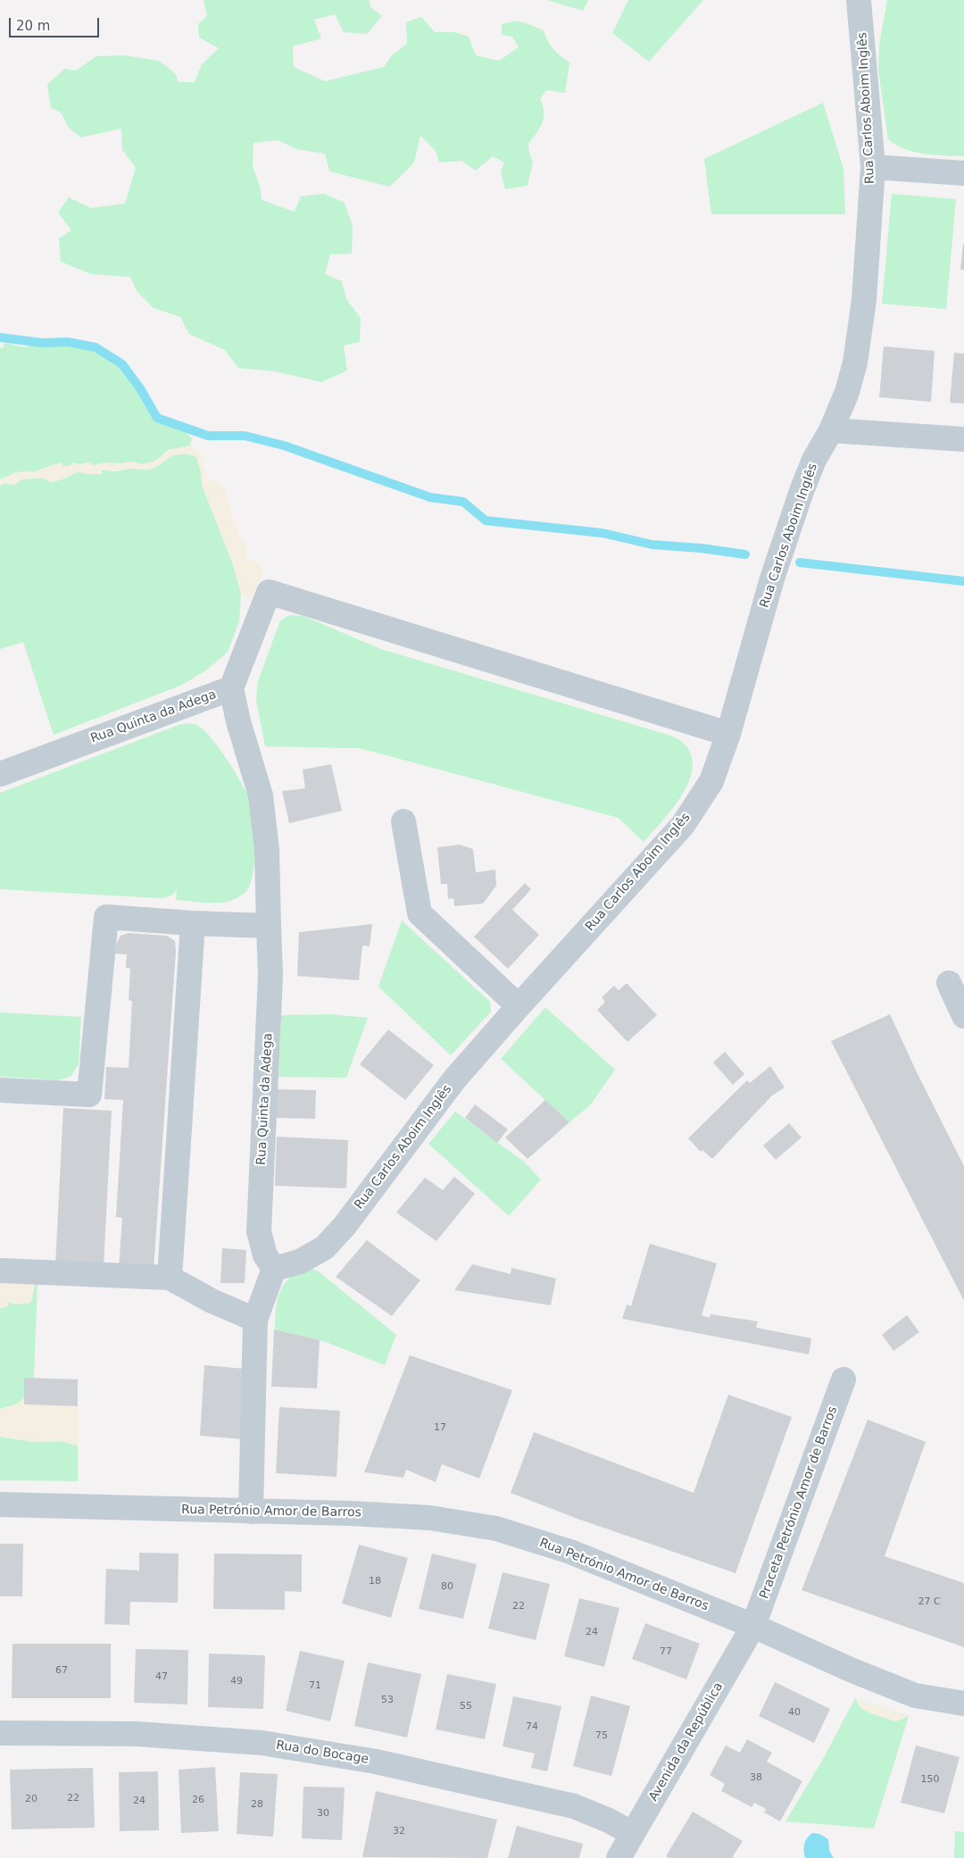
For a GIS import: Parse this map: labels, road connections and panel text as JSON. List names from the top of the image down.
{
  "streets": {
    "street": [
      "Rua Carlos Aboim Inglês",
      "Rua Quinta da Adega",
      "Praceta Petrónio Amor de Barros",
      "Rua Petrónio Amor de Barros",
      "Avenida da República",
      "Rua do Bocage"
    ]
  },
  "crossings": [
    ["Rua Carlos Aboim Inglês", "Rua Quinta da Adega"],
    ["Praceta Petrónio Amor de Barros", "Rua Petrónio Amor de Barros"],
    ["Praceta Petrónio Amor de Barros", "Avenida da República"],
    ["Rua Petrónio Amor de Barros", "Avenida da República"],
    ["Avenida da República", "Rua do Bocage"]
  ],
  "house_numbers": [
    "17",
    "18",
    "80",
    "27 C",
    "22",
    "24",
    "77",
    "67",
    "47",
    "49",
    "71",
    "53",
    "55",
    "40",
    "74",
    "75",
    "38",
    "150",
    "22",
    "20",
    "26",
    "24",
    "28",
    "30",
    "32"
  ],
  "scale_bar": "20 m"
}
